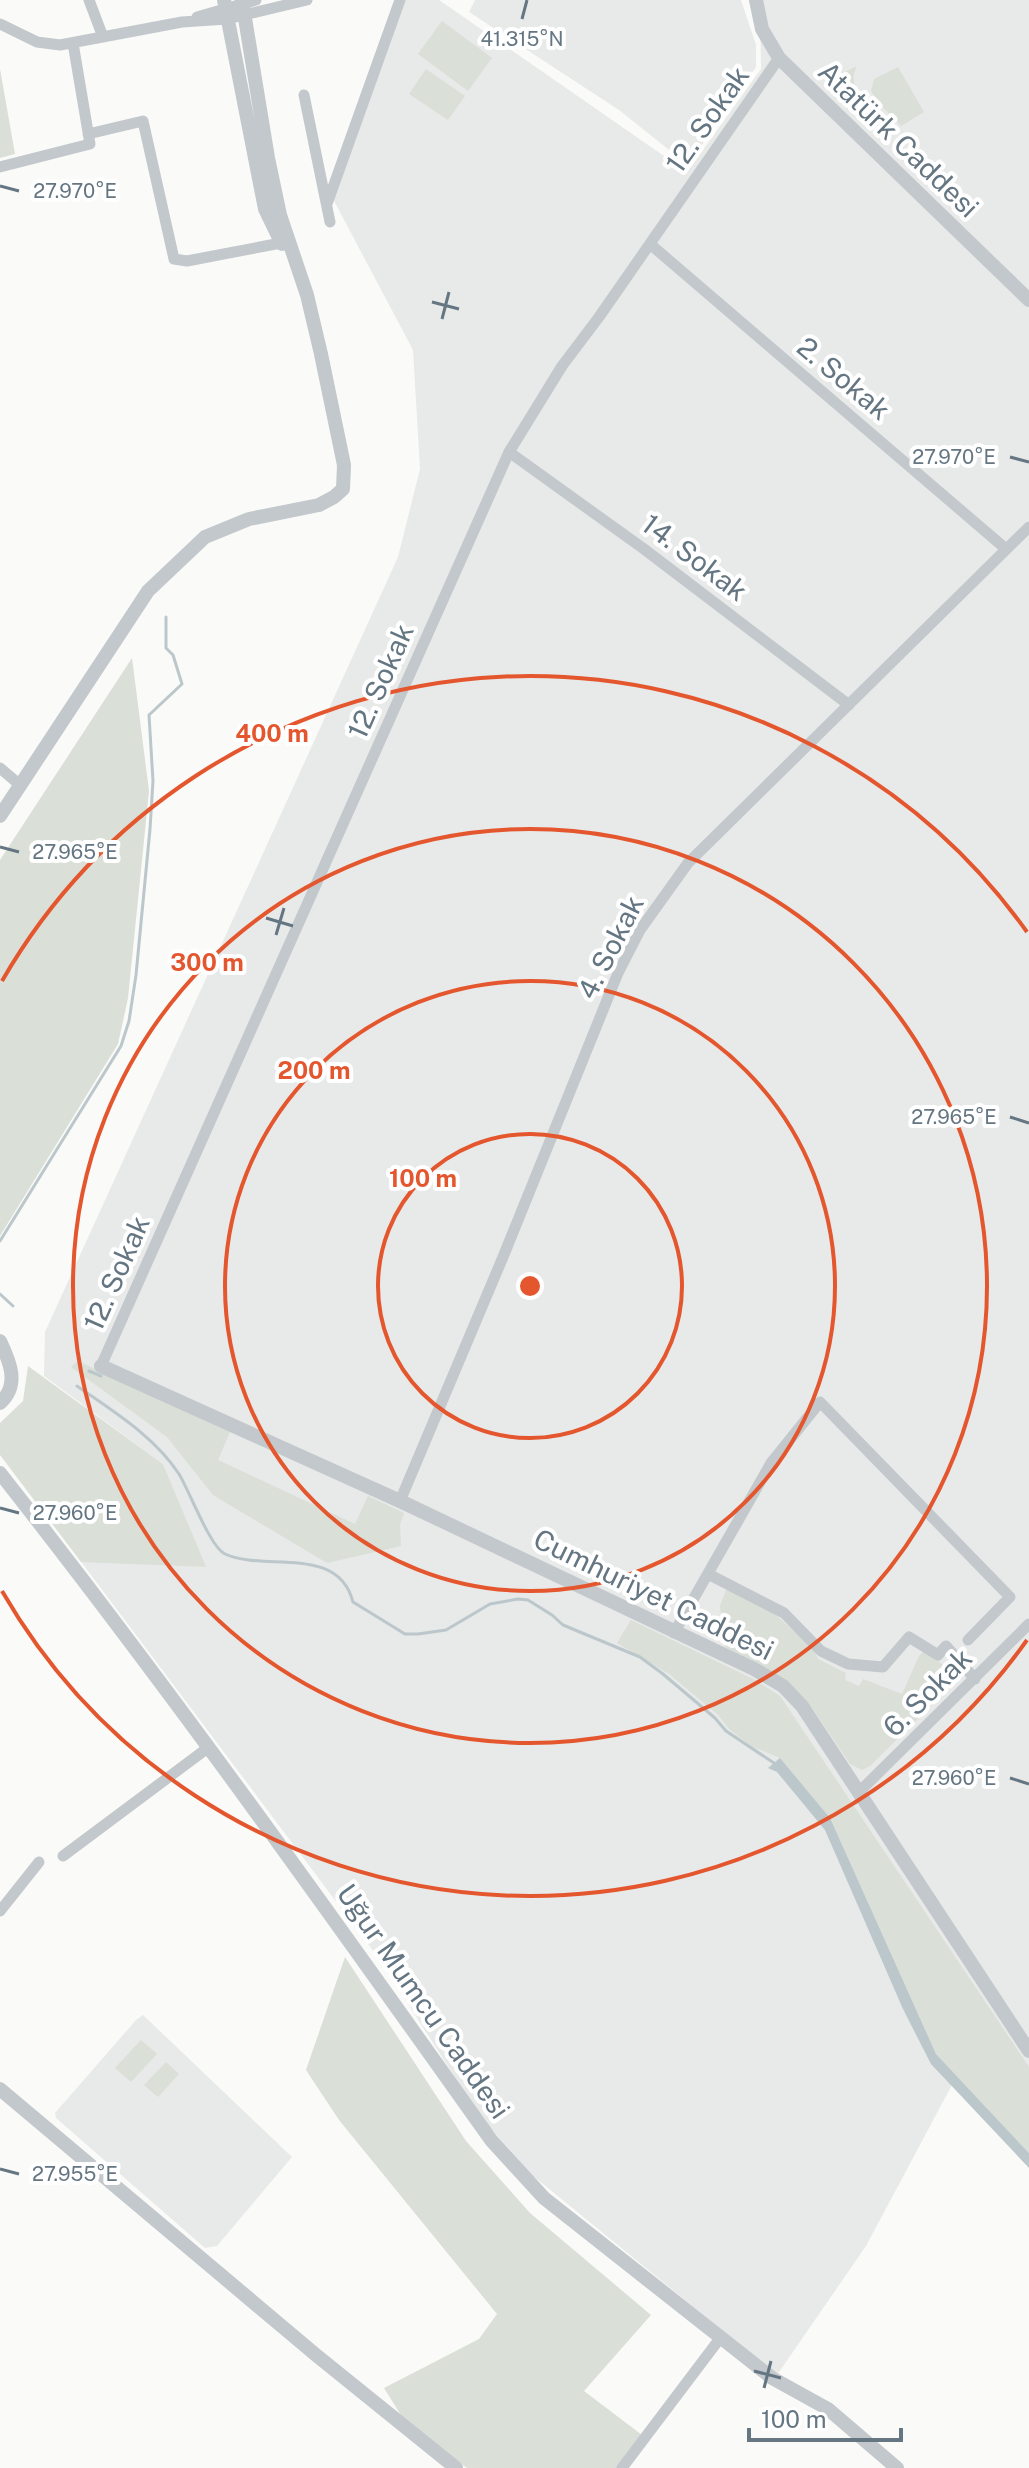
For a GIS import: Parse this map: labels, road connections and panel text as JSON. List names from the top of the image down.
{
  "streets": {
    "street": [
      "12. Sokak",
      "Atatürk Caddesi",
      "2. Sokak",
      "14. Sokak",
      "4. Sokak",
      "Cumhuriyet Caddesi",
      "6. Sokak",
      "Uğur Mumcu Caddesi"
    ]
  },
  "crossings": [
    ["12. Sokak", "Atatürk Caddesi"],
    ["12. Sokak", "2. Sokak"],
    ["12. Sokak", "14. Sokak"],
    ["12. Sokak", "Cumhuriyet Caddesi"],
    ["2. Sokak", "4. Sokak"],
    ["14. Sokak", "4. Sokak"],
    ["4. Sokak", "Cumhuriyet Caddesi"],
    ["Cumhuriyet Caddesi", "6. Sokak"]
  ],
  "scale_bar": "100 m",
  "coordinates": [
    "41.315°N",
    "27.970°E",
    "27.965°E",
    "27.960°E",
    "27.955°E"
  ],
  "rings": [
    "400 m",
    "300 m",
    "200 m",
    "100 m"
  ]
}
